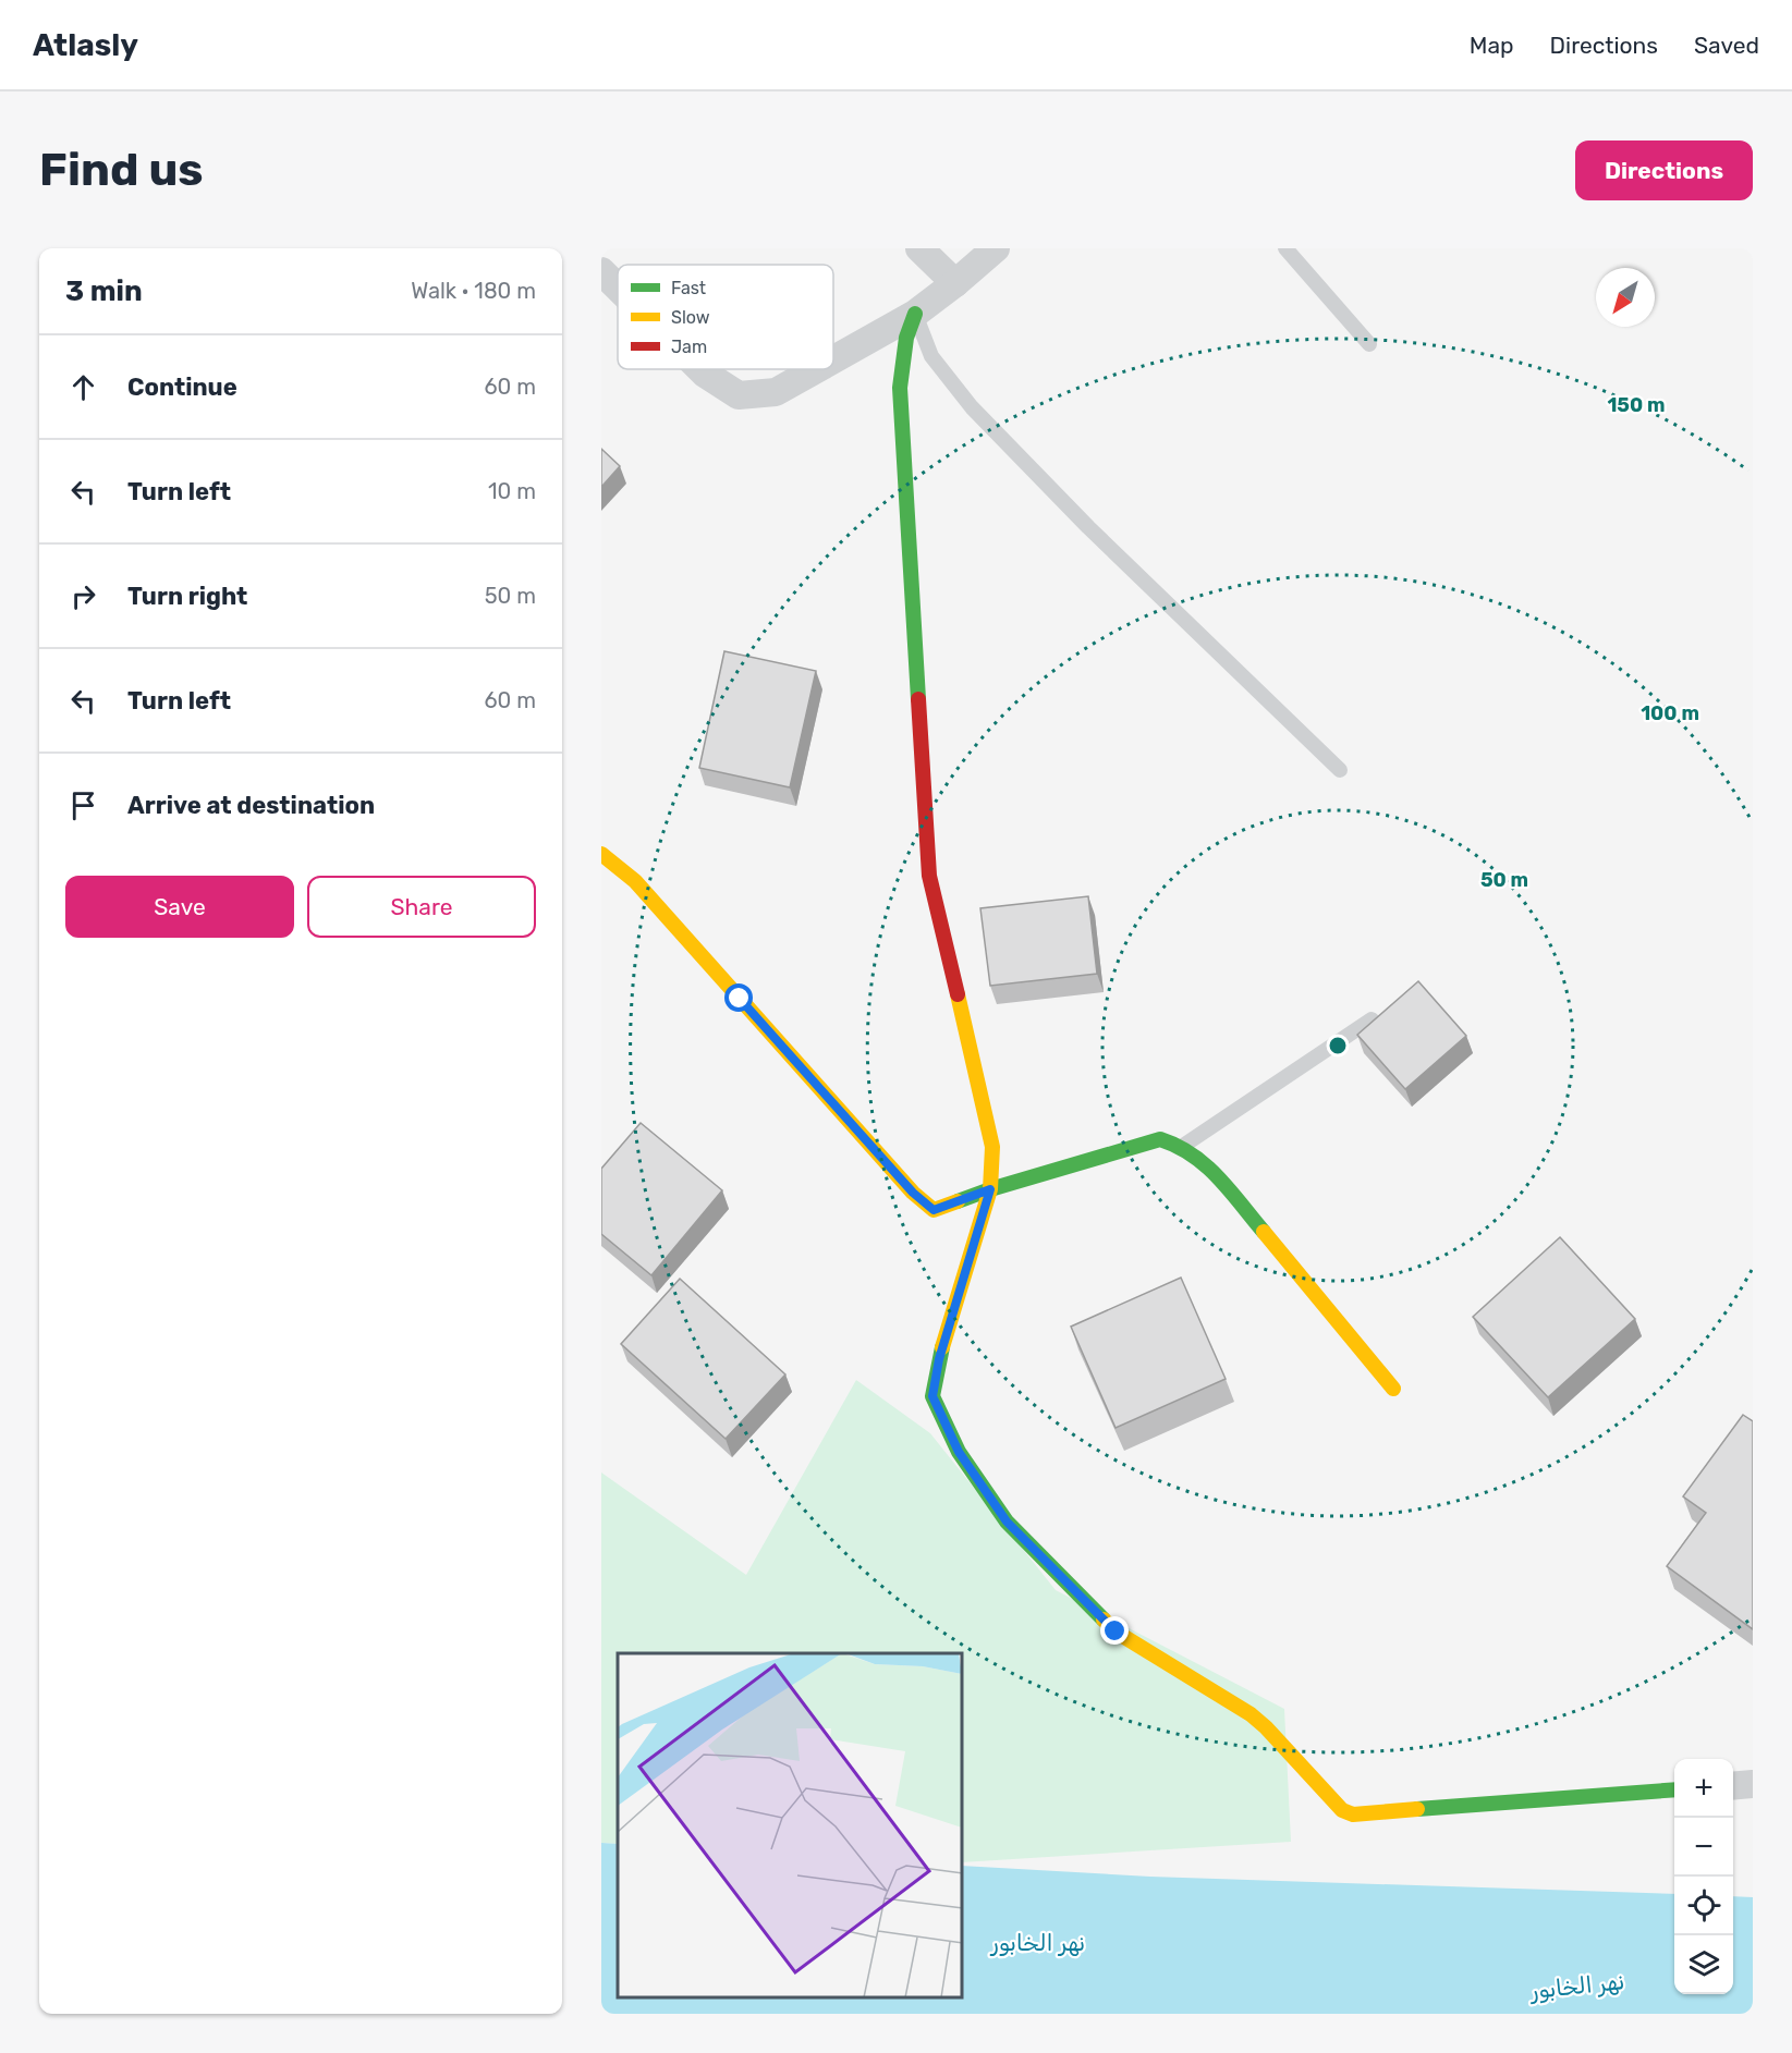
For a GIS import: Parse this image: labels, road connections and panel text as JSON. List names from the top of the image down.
{
  "water": ["نهر الخابور"],
  "legend": ["Fast", "Slow", "Jam"],
  "north": "bottom left",
  "page": {
    "header": "Atlasly",
    "nav": ["Map", "Directions", "Saved"],
    "buttons": [
      "Directions",
      ["Save", "Share"]
    ],
    "title": "Find us",
    "heading": ["3 min", "Walk · 180 m"],
    "list": [
      ["Continue", "60 m"],
      ["Turn left", "10 m"],
      ["Turn right", "50 m"],
      ["Turn left", "60 m"],
      "Arrive at destination"
    ],
    "map_buttons": ["+", "−"]
  },
  "rings": ["150 m", "100 m", "50 m"]
}
